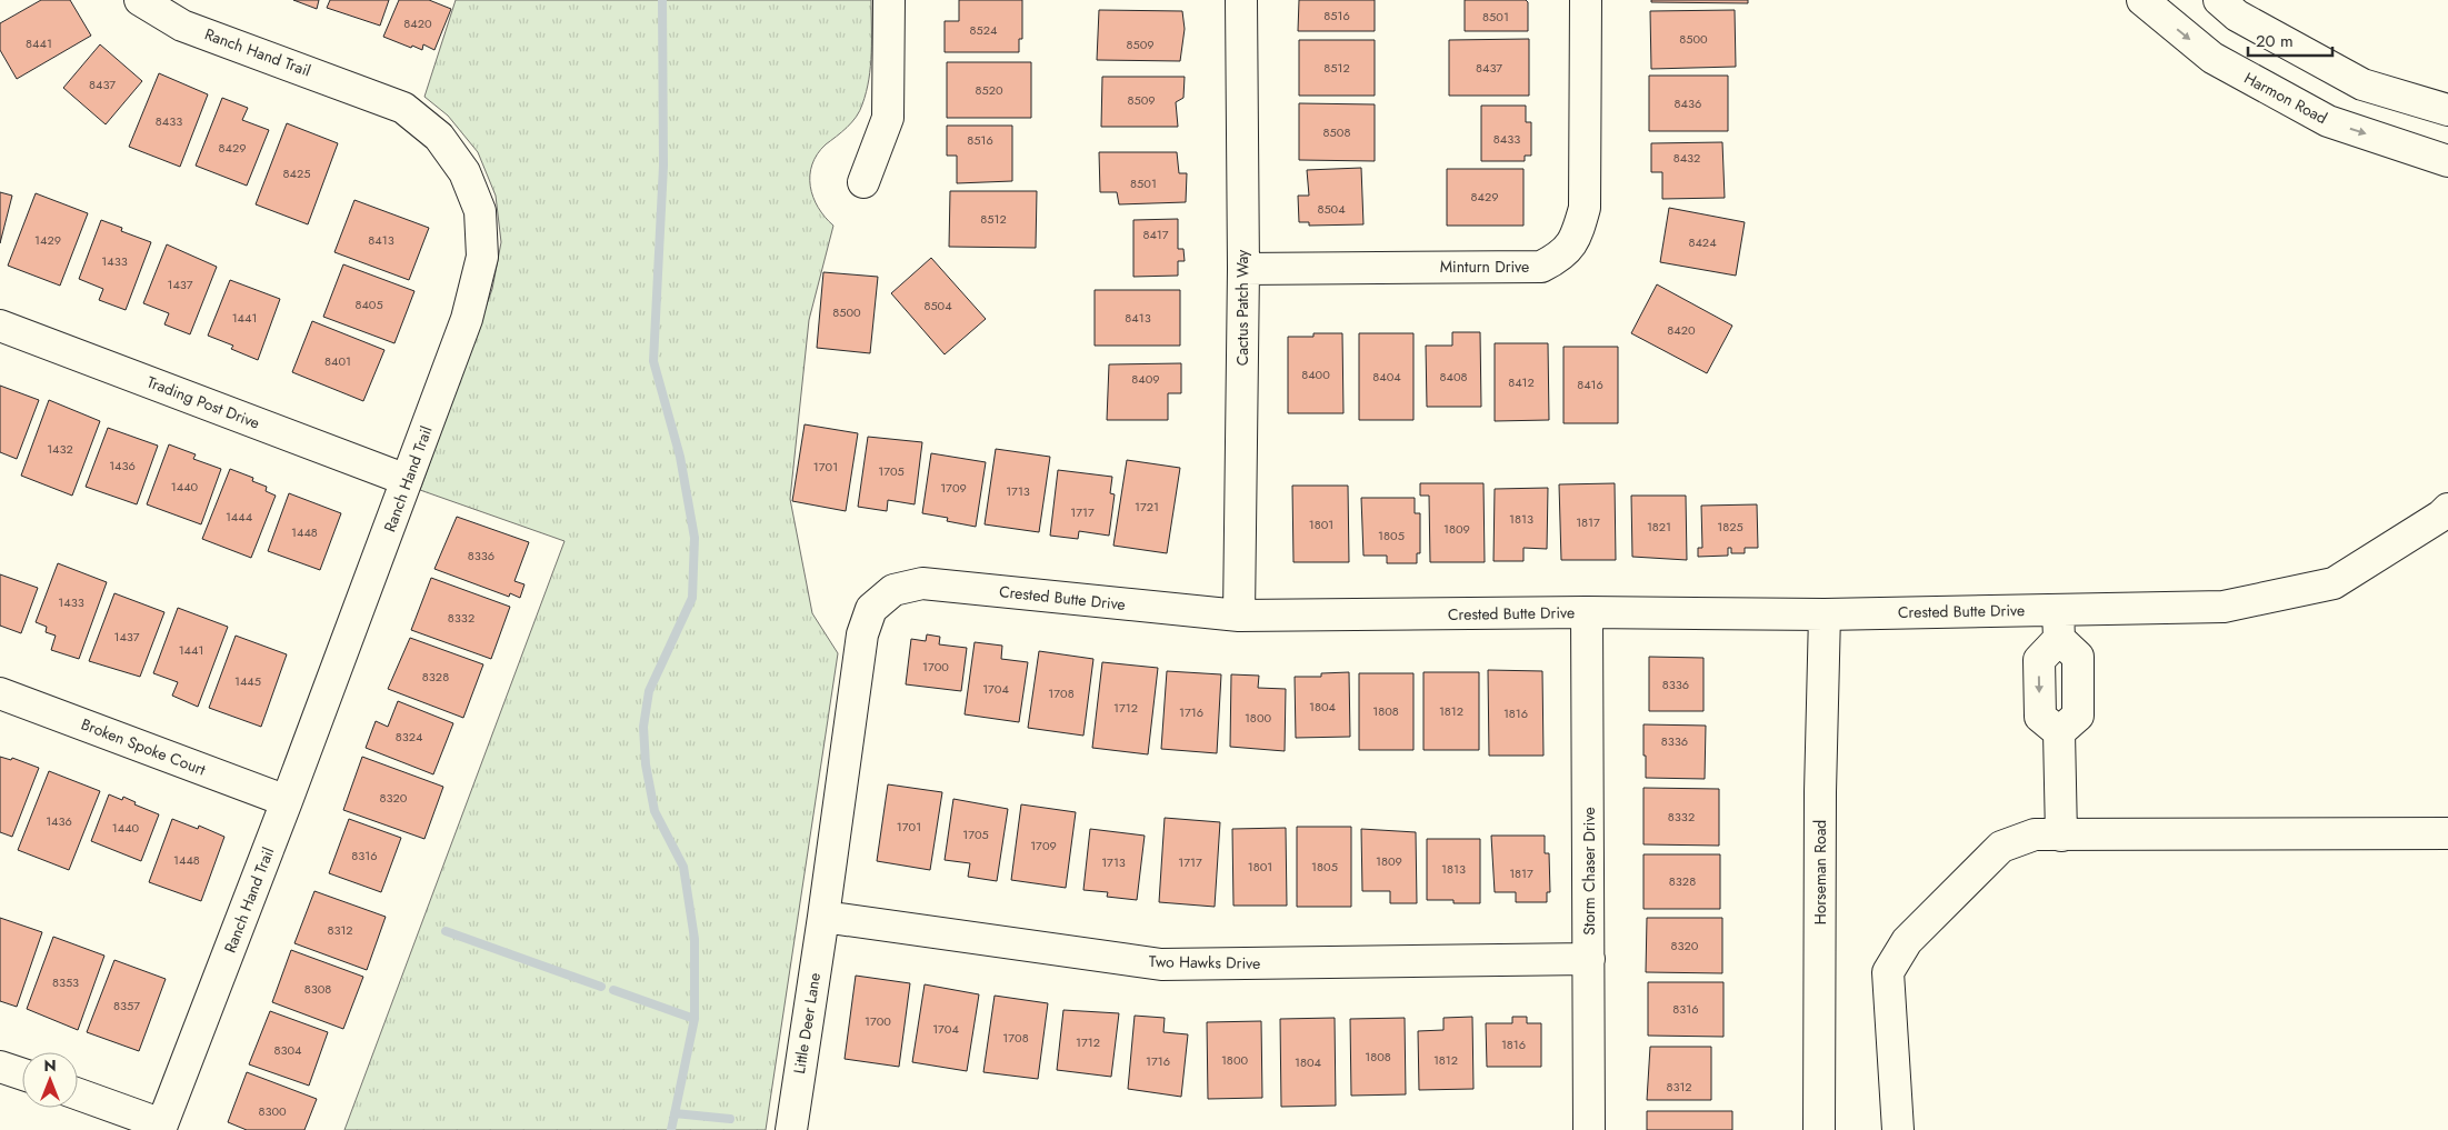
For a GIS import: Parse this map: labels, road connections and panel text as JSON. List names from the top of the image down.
{
  "streets": {
    "street": [
      "Ranch Hand Trail",
      "Harmon Road",
      "Minturn Drive",
      "Cactus Patch Way",
      "Trading Post Drive",
      "Crested Butte Drive",
      "Broken Spoke Court",
      "Storm Chaser Drive",
      "Horseman Road",
      "Two Hawks Drive",
      "Little Deer Lane"
    ]
  },
  "crossings": [
    ["Ranch Hand Trail", "Trading Post Drive"],
    ["Ranch Hand Trail", "Broken Spoke Court"],
    ["Minturn Drive", "Cactus Patch Way"],
    ["Cactus Patch Way", "Crested Butte Drive"],
    ["Crested Butte Drive", "Storm Chaser Drive"],
    ["Crested Butte Drive", "Horseman Road"],
    ["Crested Butte Drive", "Two Hawks Drive"],
    ["Crested Butte Drive", "Little Deer Lane"],
    ["Storm Chaser Drive", "Two Hawks Drive"],
    ["Two Hawks Drive", "Little Deer Lane"]
  ],
  "house_numbers": [
    "8516",
    "8501",
    "8420",
    "8524",
    "8500",
    "8441",
    "8509",
    "8512",
    "8437",
    "8437",
    "8520",
    "8509",
    "8436",
    "8433",
    "8508",
    "8433",
    "8516",
    "8429",
    "8432",
    "8425",
    "8501",
    "8429",
    "8504",
    "8512",
    "8417",
    "1429",
    "8413",
    "8424",
    "1433",
    "1437",
    "8405",
    "8504",
    "8500",
    "1441",
    "8413",
    "8420",
    "8401",
    "8400",
    "8404",
    "8408",
    "8409",
    "8412",
    "8416",
    "1432",
    "1436",
    "1701",
    "1705",
    "1440",
    "1709",
    "1713",
    "1721",
    "1717",
    "1444",
    "1813",
    "1817",
    "1801",
    "1821",
    "1825",
    "1809",
    "1448",
    "1805",
    "8336",
    "1433",
    "8332",
    "1437",
    "1441",
    "1700",
    "8328",
    "1445",
    "8336",
    "1704",
    "1708",
    "1804",
    "1712",
    "1808",
    "1812",
    "1716",
    "1816",
    "1800",
    "8324",
    "8336",
    "8320",
    "8332",
    "1436",
    "1701",
    "1440",
    "1705",
    "1709",
    "8316",
    "1448",
    "1809",
    "1713",
    "1717",
    "1801",
    "1805",
    "1813",
    "1817",
    "8328",
    "8312",
    "8320",
    "8353",
    "8308",
    "8357",
    "8316",
    "1700",
    "1704",
    "1708",
    "1712",
    "1816",
    "8304",
    "1808",
    "1800",
    "1812",
    "1716",
    "1804",
    "8312",
    "8300"
  ],
  "scale_bar": "20 m",
  "north": "top"
}
